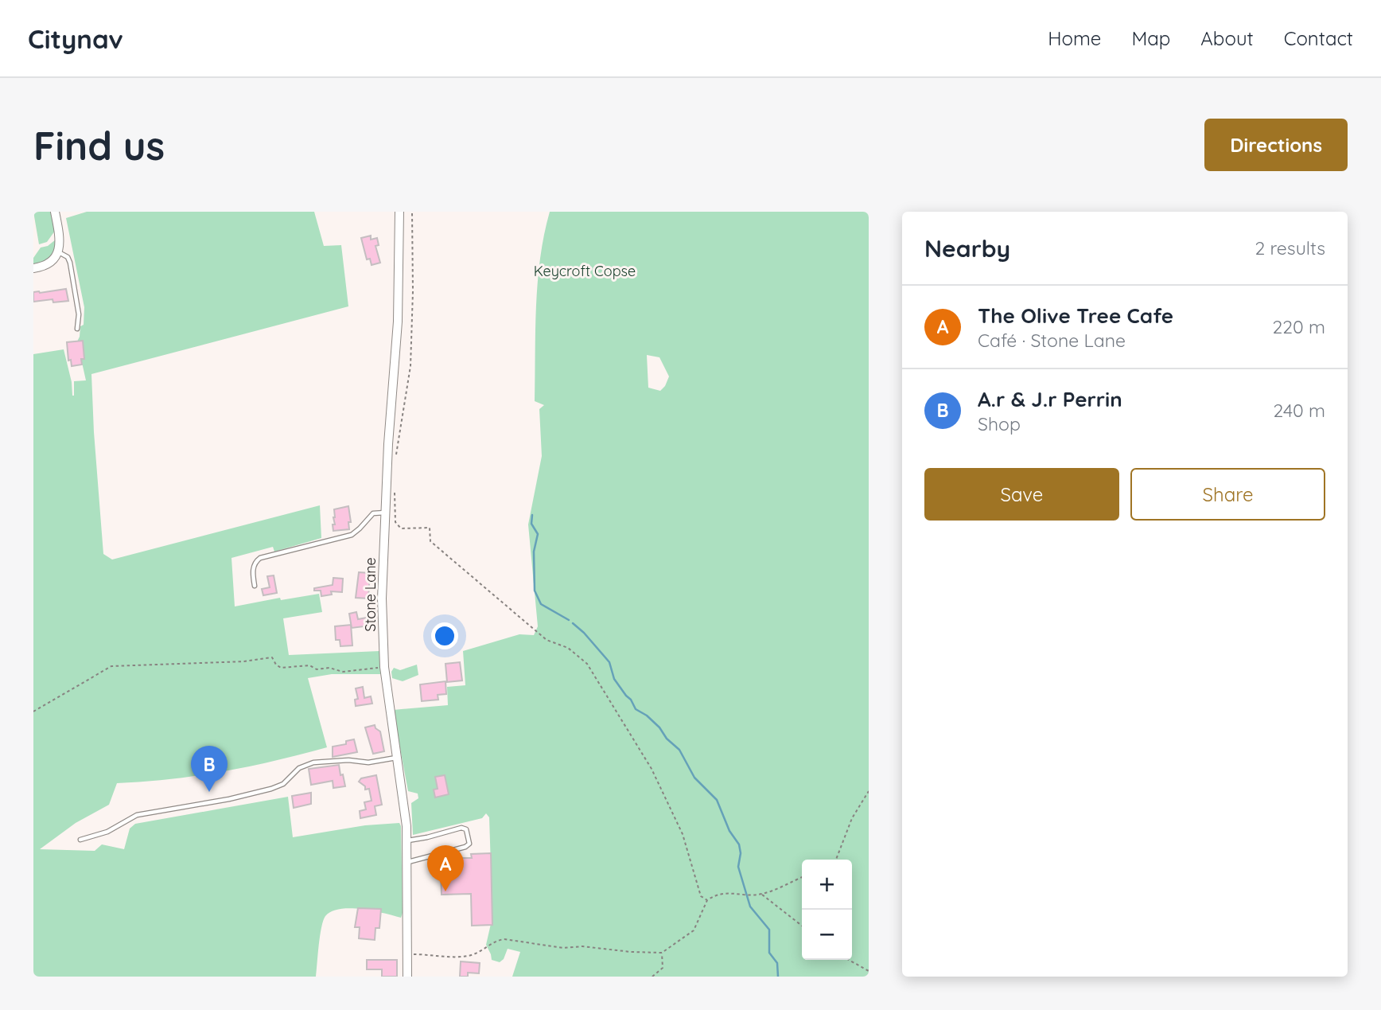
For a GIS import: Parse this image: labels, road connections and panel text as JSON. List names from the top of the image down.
{
  "streets": {
    "street": ["Stone Lane"]
  },
  "parks": ["Keycroft Copse"],
  "page": {
    "header": "Citynav",
    "nav": [
      "Home",
      "Map",
      "About",
      "Contact"
    ],
    "buttons": [
      "Directions",
      ["Save", "Share"]
    ],
    "title": "Find us",
    "heading": ["Nearby", "2 results"],
    "list": [
      {
        "mark": "A",
        "name": "The Olive Tree Cafe",
        "note": "Café · Stone Lane",
        "value": "220 m"
      },
      {
        "mark": "B",
        "name": "A.r & J.r Perrin",
        "note": "Shop",
        "value": "240 m"
      }
    ],
    "pins": ["B", "A"],
    "map_buttons": ["+", "−"]
  }
}
